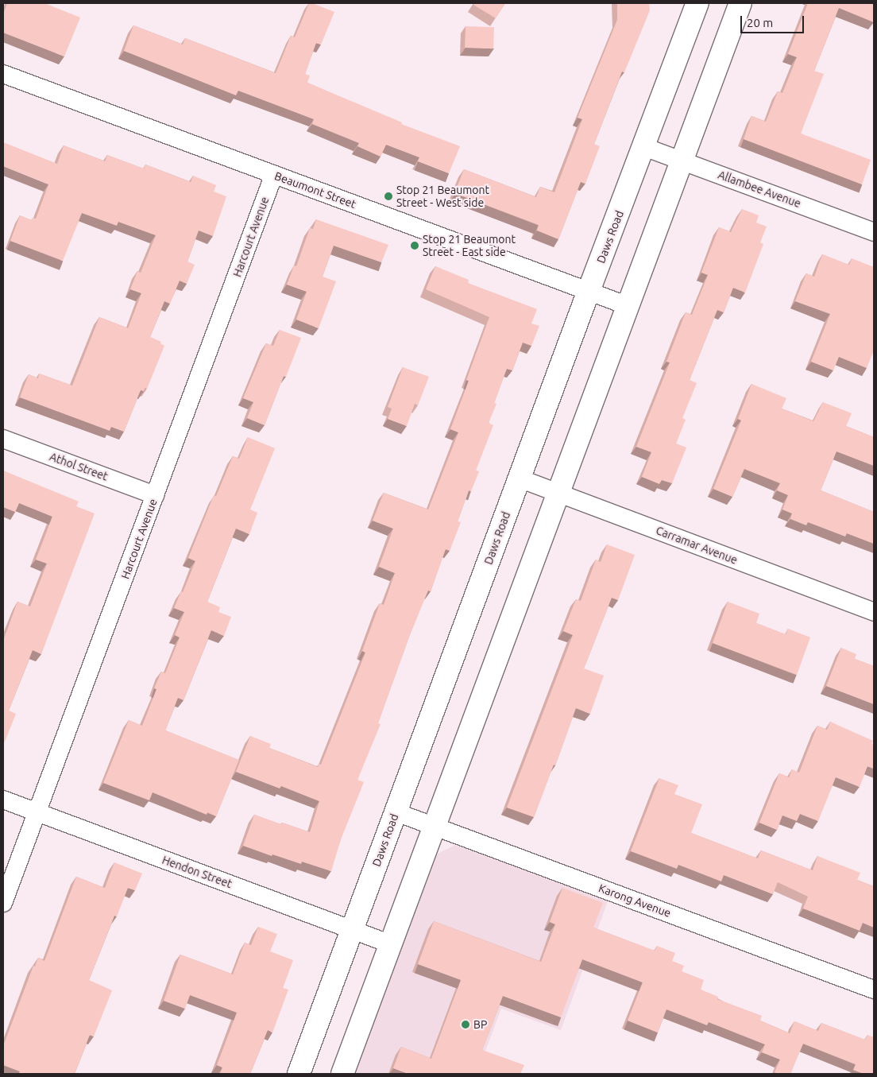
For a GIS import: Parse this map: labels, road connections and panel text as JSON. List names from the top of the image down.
{
  "streets": {
    "main road": ["Daws Road"],
    "street": [
      "Allambee Avenue",
      "Beaumont Street",
      "Harcourt Avenue",
      "Athol Street",
      "Carramar Avenue",
      "Hendon Street",
      "Karong Avenue"
    ]
  },
  "crossings": [
    ["Allambee Avenue", "Daws Road"],
    ["Beaumont Street", "Harcourt Avenue"],
    ["Beaumont Street", "Daws Road"],
    ["Harcourt Avenue", "Athol Street"],
    ["Harcourt Avenue", "Hendon Street"],
    ["Daws Road", "Carramar Avenue"],
    ["Daws Road", "Hendon Street"],
    ["Daws Road", "Karong Avenue"]
  ],
  "places": ["Stop 21 Beaumont Street - West side", "Stop 21 Beaumont Street - East side", "BP"],
  "scale_bar": "20 m"
}
